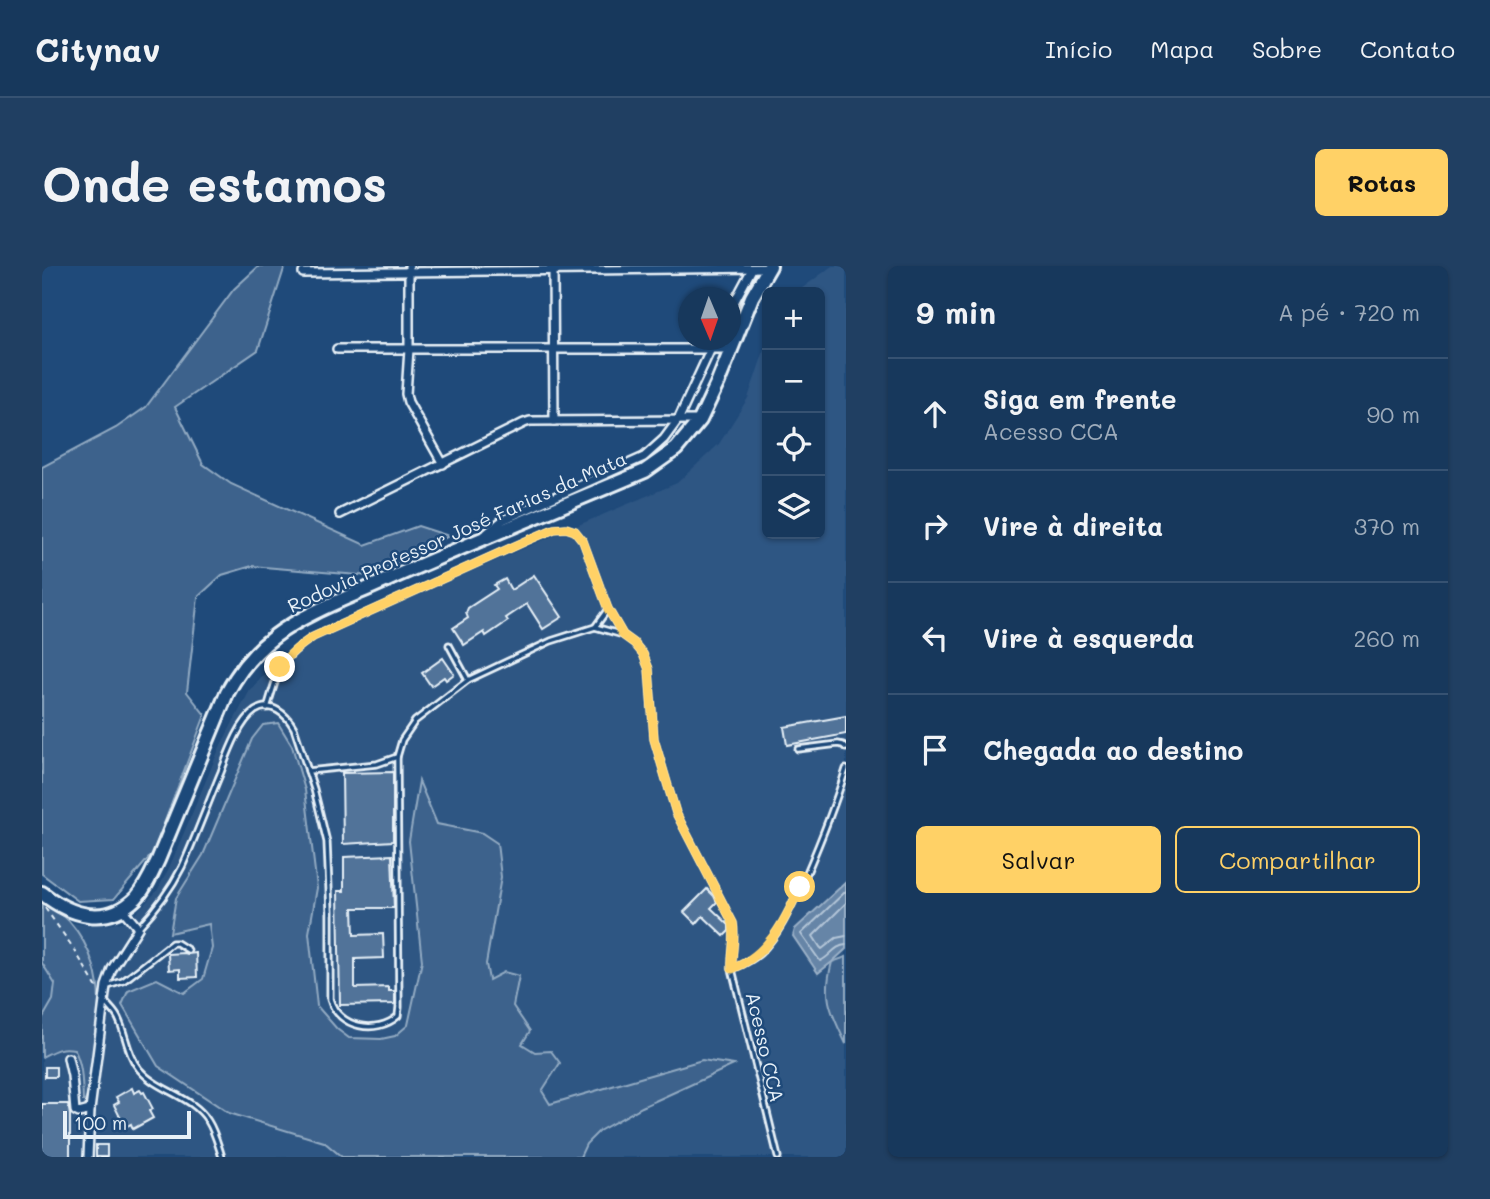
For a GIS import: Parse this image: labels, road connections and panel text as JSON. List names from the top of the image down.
{
  "streets": {
    "main road": ["Rodovia Professor José Farias da Mata"],
    "lane": ["Acesso CCA"]
  },
  "scale_bar": "100 m",
  "north": "bottom",
  "page": {
    "header": "Citynav",
    "nav": [
      "Início",
      "Mapa",
      "Sobre",
      "Contato"
    ],
    "buttons": [
      "Rotas",
      ["Salvar", "Compartilhar"]
    ],
    "title": "Onde estamos",
    "heading": ["9 min", "A pé · 720 m"],
    "map_buttons": ["+", "−"],
    "list": [
      ["Siga em frente", "Acesso CCA", "90 m"],
      ["Vire à direita", "370 m"],
      ["Vire à esquerda", "260 m"],
      "Chegada ao destino"
    ],
    "scale": "100 m"
  }
}
